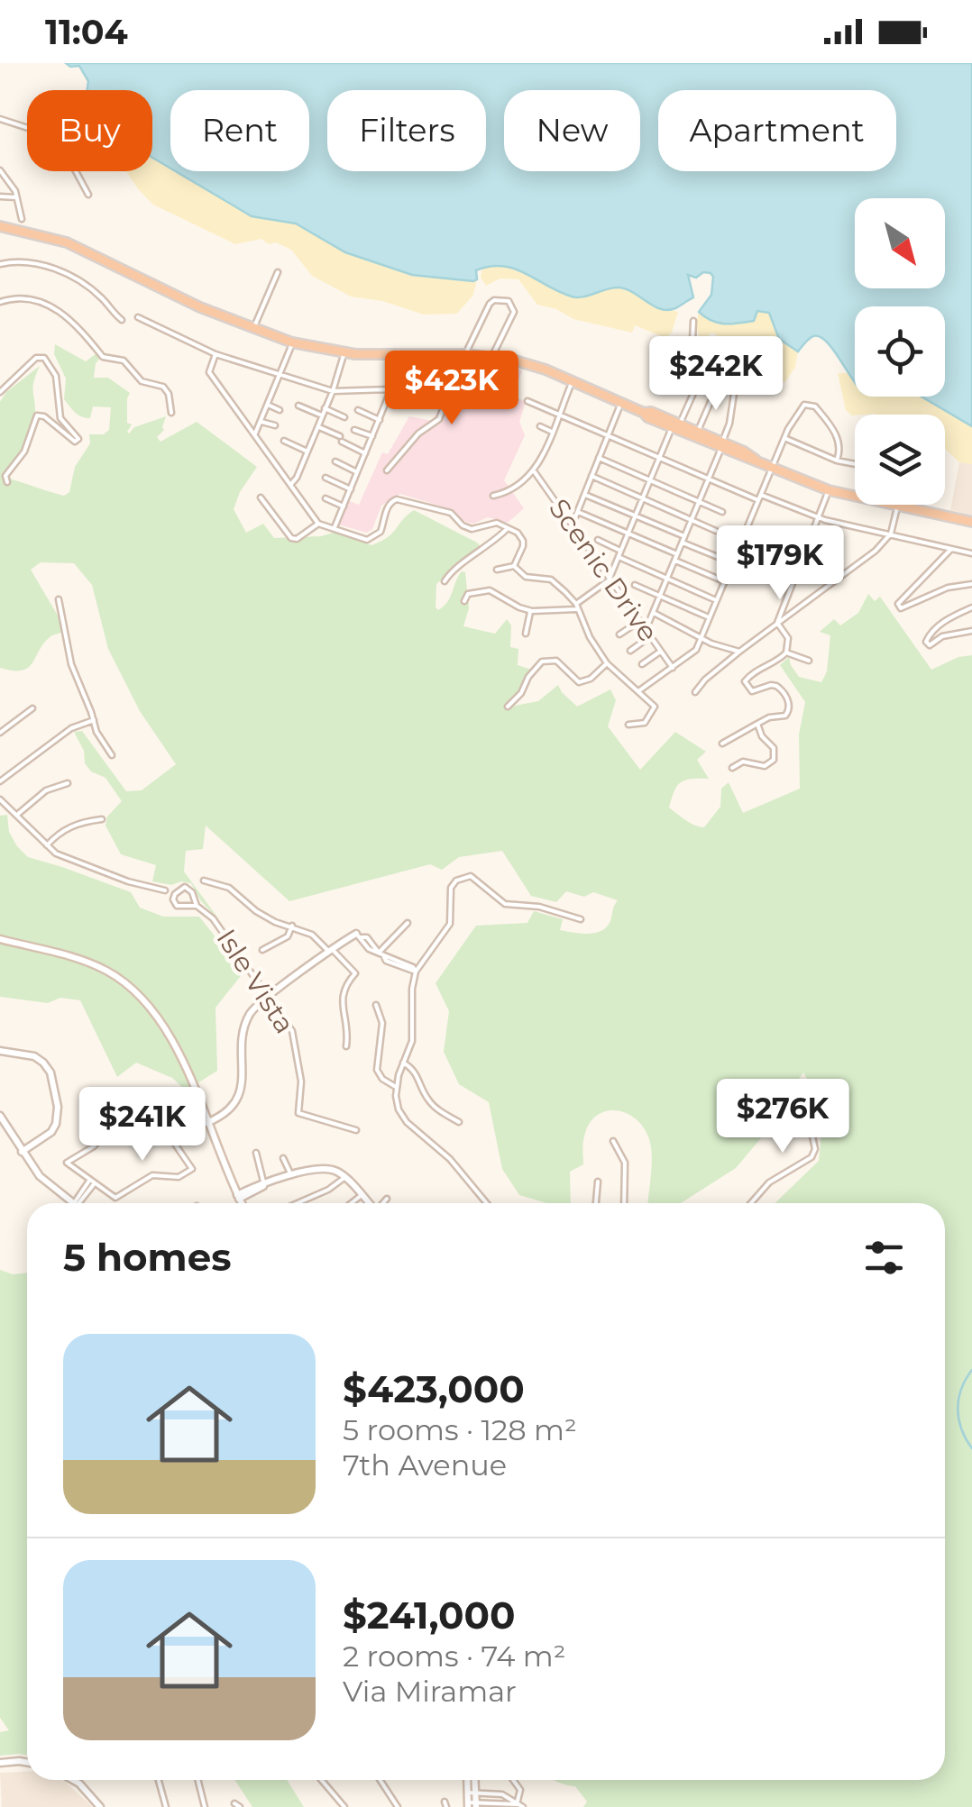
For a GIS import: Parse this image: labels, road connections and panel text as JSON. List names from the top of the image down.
{
  "streets": {
    "street": ["Scenic Drive", "Isle Vista"]
  },
  "north": "bottom right",
  "page": {
    "status": "11:04",
    "chip": [
      "Buy",
      "Rent",
      "Filters",
      "New",
      "Apartment"
    ],
    "price": [
      "$242K",
      "$423K",
      "$179K",
      "$276K",
      "$241K"
    ],
    "heading": "5 homes",
    "list": [
      {
        "name": "$423,000",
        "note": "5 rooms · 128 m² · 7th Avenue"
      },
      {
        "name": "$241,000",
        "note": "2 rooms · 74 m² · Via Miramar"
      }
    ]
  }
}
